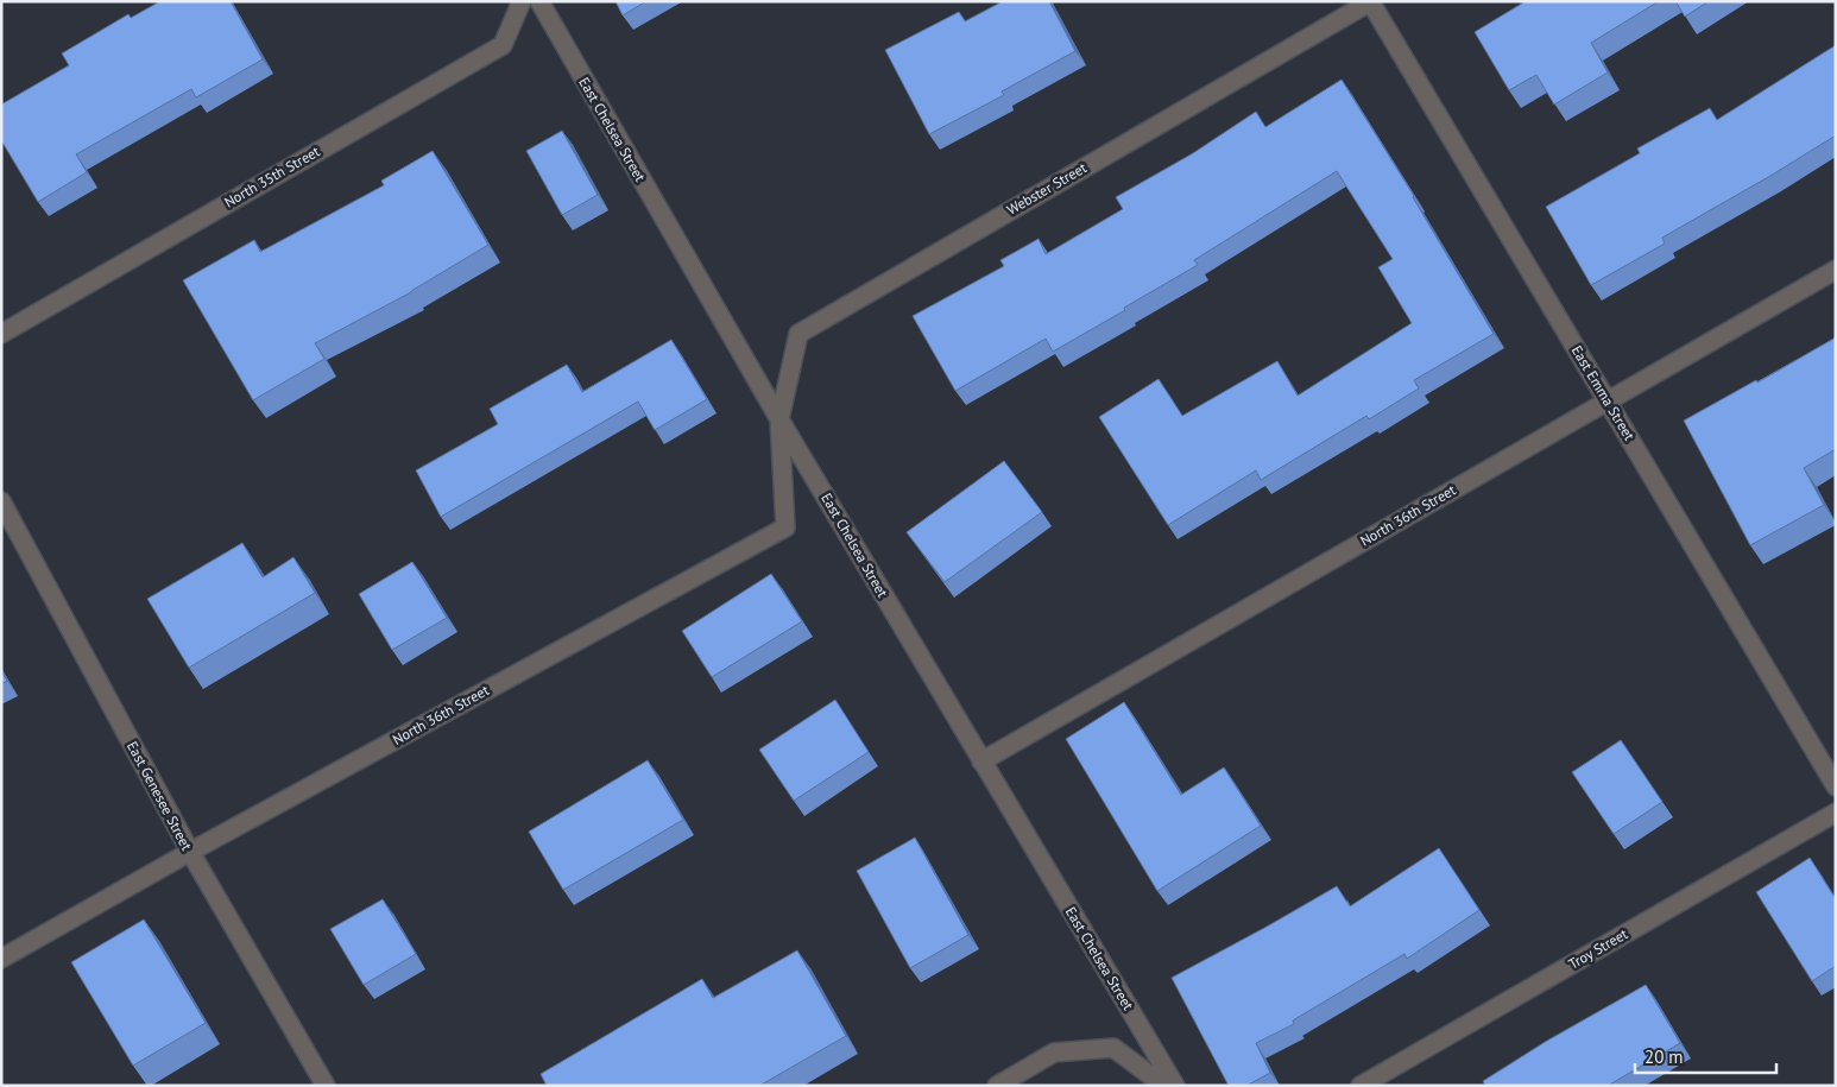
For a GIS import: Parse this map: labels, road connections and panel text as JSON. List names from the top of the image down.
{
  "streets": {
    "street": [
      "East Chelsea Street",
      "North 35th Street",
      "Webster Street",
      "East Emma Street",
      "North 36th Street",
      "East Genesee Street",
      "Troy Street"
    ]
  },
  "crossings": [
    ["East Chelsea Street", "Webster Street"],
    ["East Chelsea Street", "North 36th Street"],
    ["Webster Street", "East Emma Street"],
    ["Webster Street", "North 36th Street"],
    ["East Emma Street", "North 36th Street"],
    ["North 36th Street", "East Genesee Street"]
  ],
  "scale_bar": "20 m"
}
